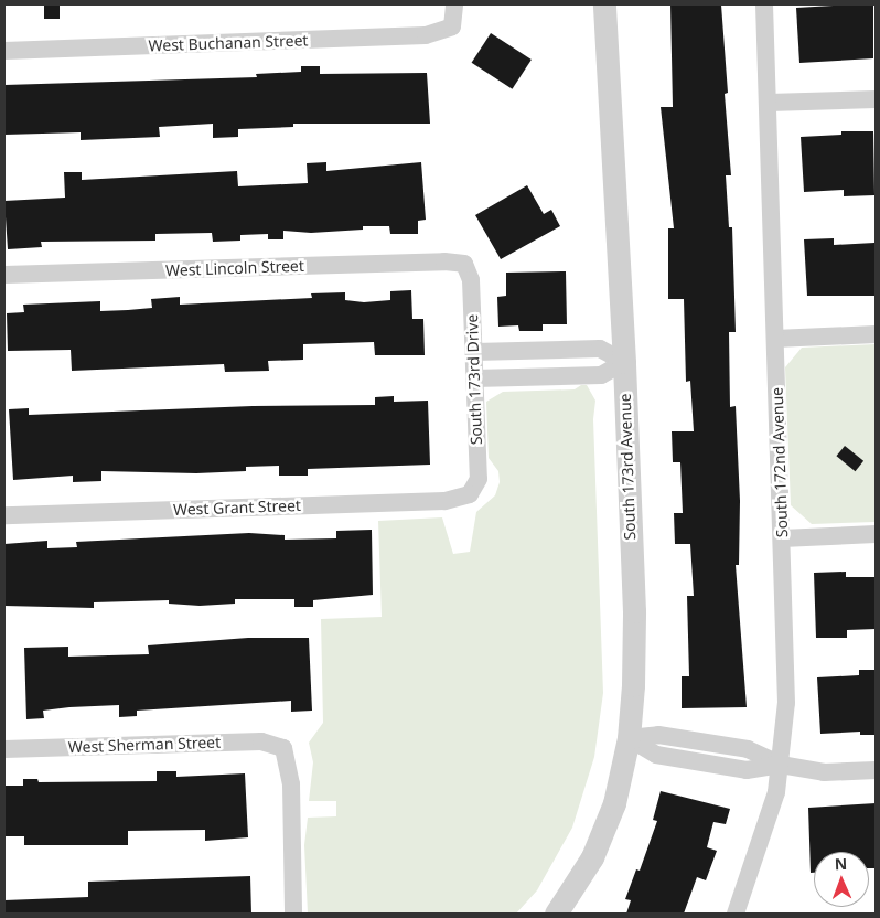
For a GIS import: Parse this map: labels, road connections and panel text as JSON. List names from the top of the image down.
{
  "streets": {
    "street": [
      "West Buchanan Street",
      "West Lincoln Street",
      "South 173rd Drive",
      "South 172nd Avenue",
      "South 173rd Avenue",
      "West Grant Street",
      "West Sherman Street"
    ]
  },
  "crossings": [
    ["West Lincoln Street", "South 173rd Drive"],
    ["South 173rd Drive", "West Grant Street"]
  ],
  "north": "top"
}
